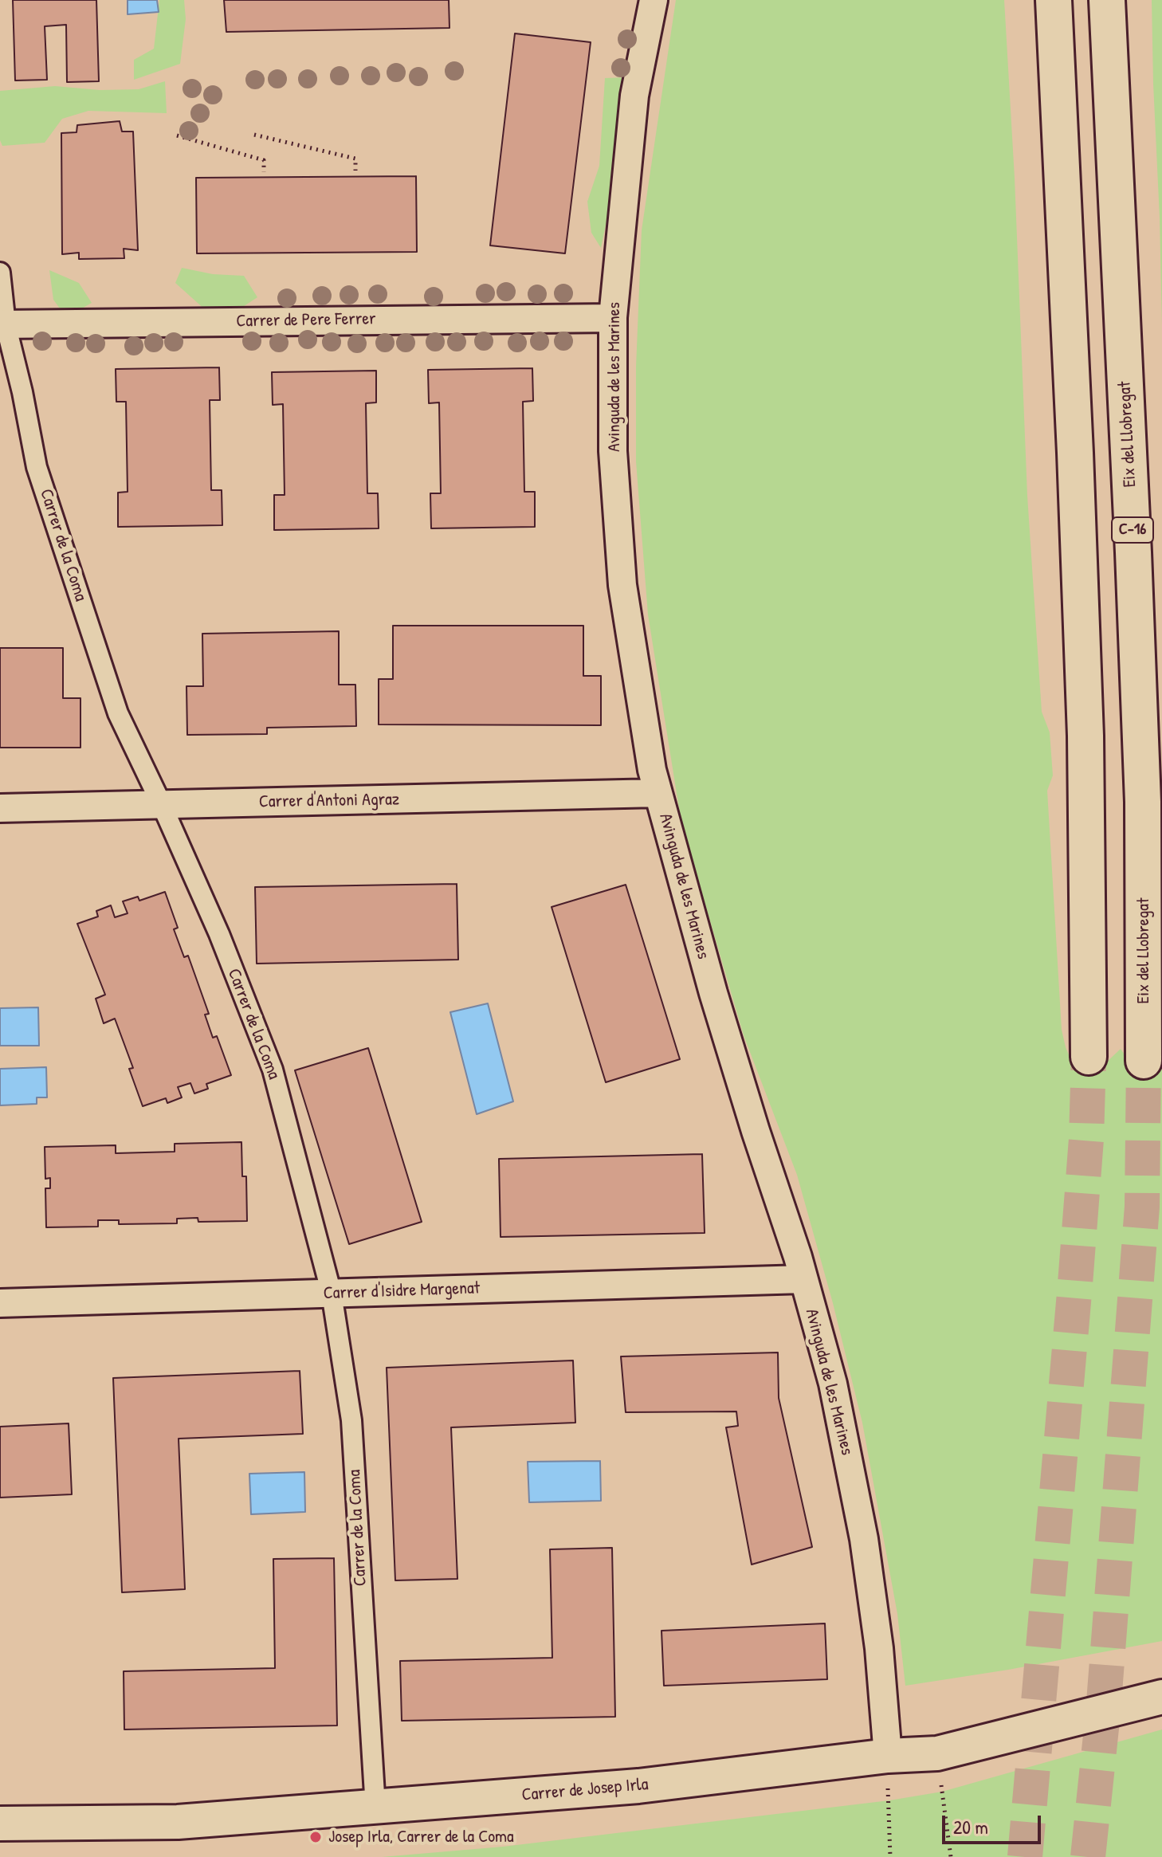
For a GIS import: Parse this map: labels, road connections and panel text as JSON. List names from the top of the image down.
{
  "streets": {
    "highway": ["Eix del Llobregat", "C-16"],
    "street": [
      "Carrer de Pere Ferrer",
      "Avinguda de les Marines",
      "Carrer de la Coma",
      "Carrer d'Antoni Agraz",
      "Carrer d'Isidre Margenat",
      "Carrer de Josep Irla"
    ]
  },
  "crossings": [
    ["Carrer de Pere Ferrer", "Avinguda de les Marines"],
    ["Carrer de Pere Ferrer", "Carrer de la Coma"],
    ["Avinguda de les Marines", "Carrer d'Antoni Agraz"],
    ["Avinguda de les Marines", "Carrer d'Isidre Margenat"],
    ["Avinguda de les Marines", "Carrer de Josep Irla"],
    ["Carrer de la Coma", "Carrer d'Antoni Agraz"],
    ["Carrer de la Coma", "Carrer d'Isidre Margenat"],
    ["Carrer de la Coma", "Carrer de Josep Irla"]
  ],
  "places": ["Josep Irla, Carrer de la Coma"],
  "scale_bar": "20 m"
}
